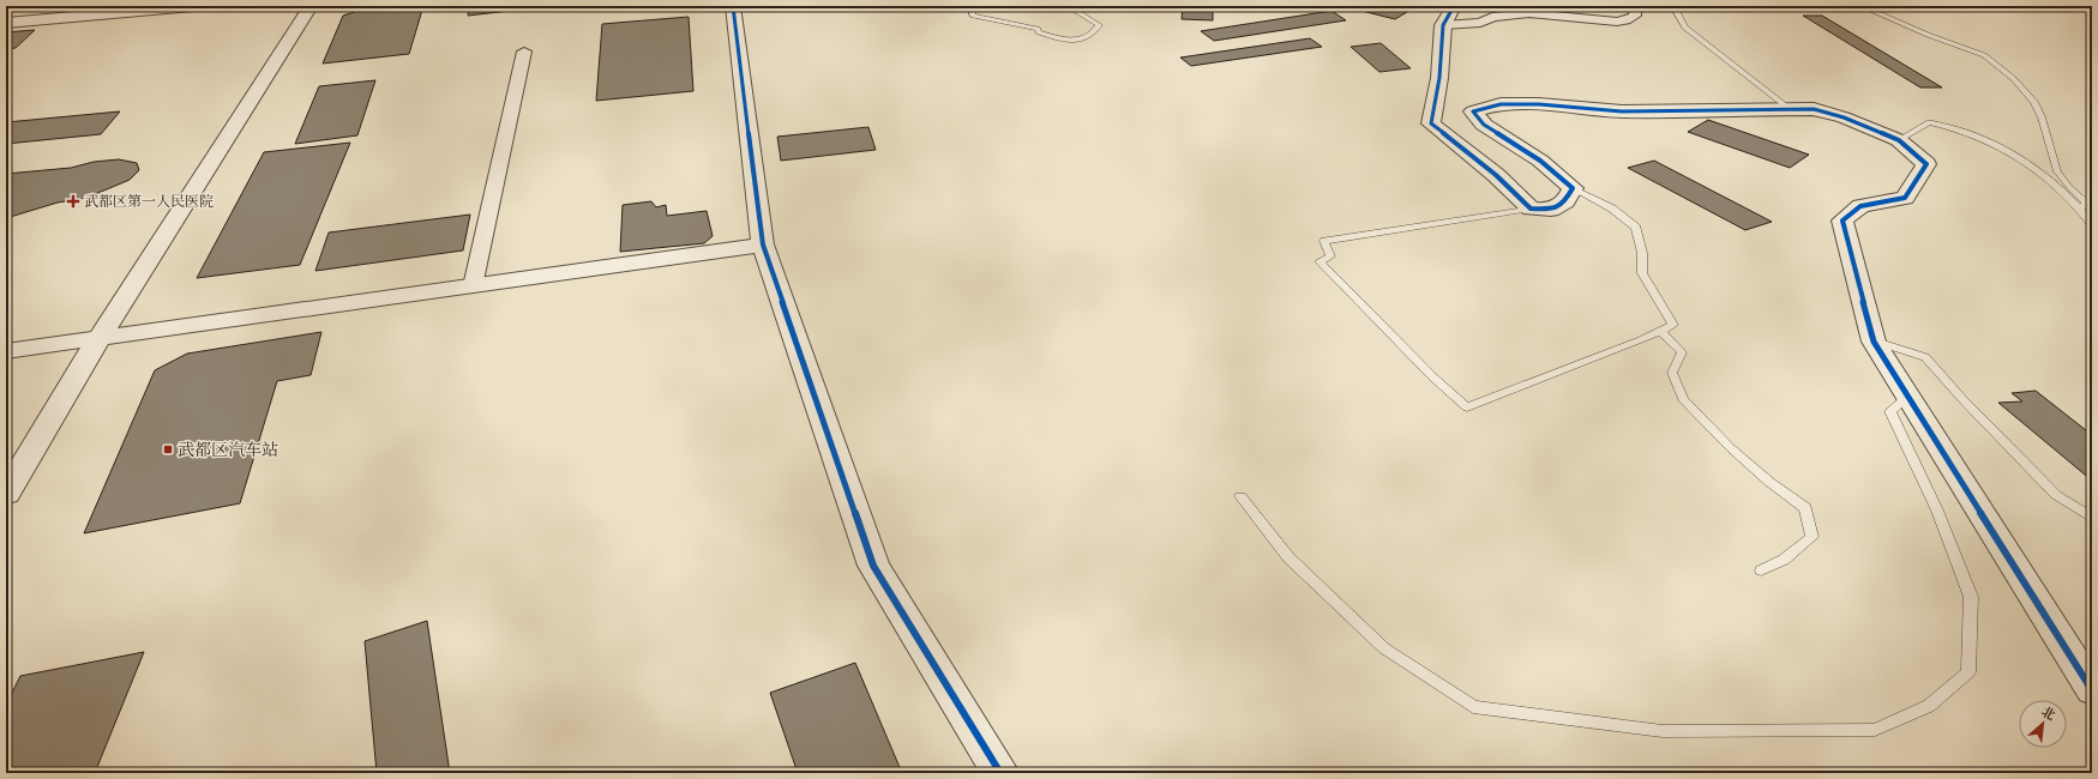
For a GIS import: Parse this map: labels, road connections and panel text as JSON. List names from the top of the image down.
{
  "places": {
    "health": ["武都区第一人民医院"],
    "transit": ["武都区汽车站"]
  },
  "north": "top right"
}
